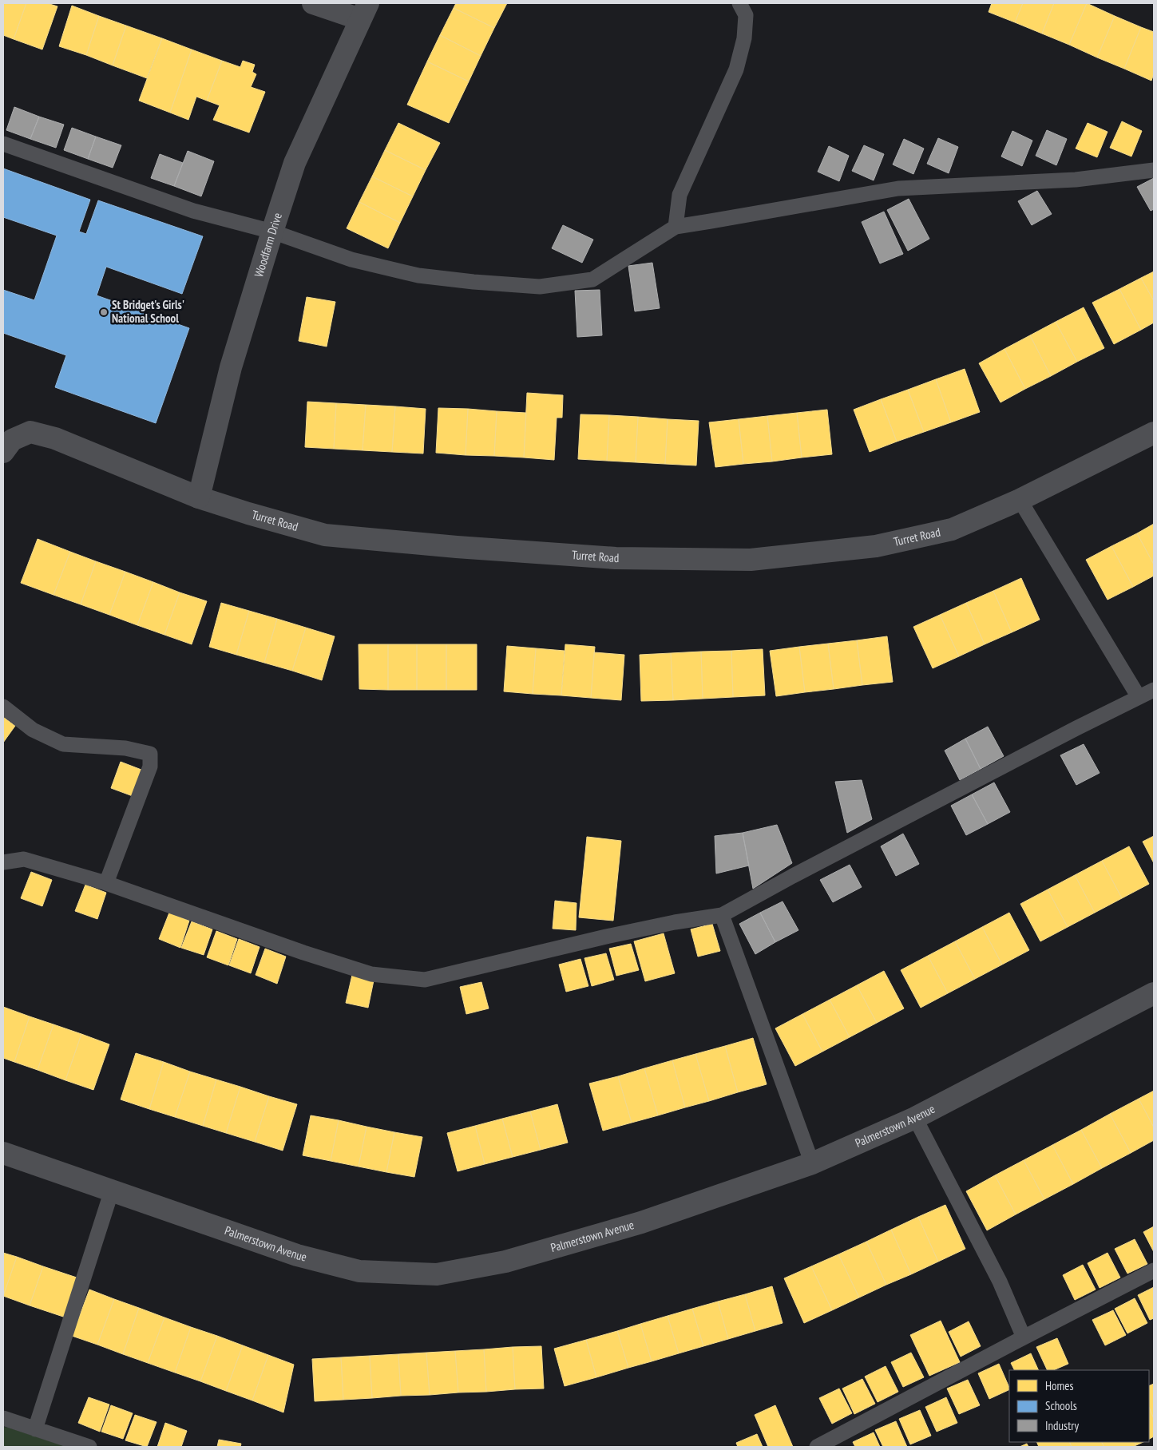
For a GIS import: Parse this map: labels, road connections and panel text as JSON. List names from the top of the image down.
{
  "streets": {
    "street": ["Woodfarm Drive", "Turret Road", "Palmerstown Avenue"]
  },
  "crossings": [
    ["Woodfarm Drive", "Turret Road"]
  ],
  "places": ["St Bridget's Girls' National School"],
  "legend": ["Homes", "Schools", "Industry"]
}
